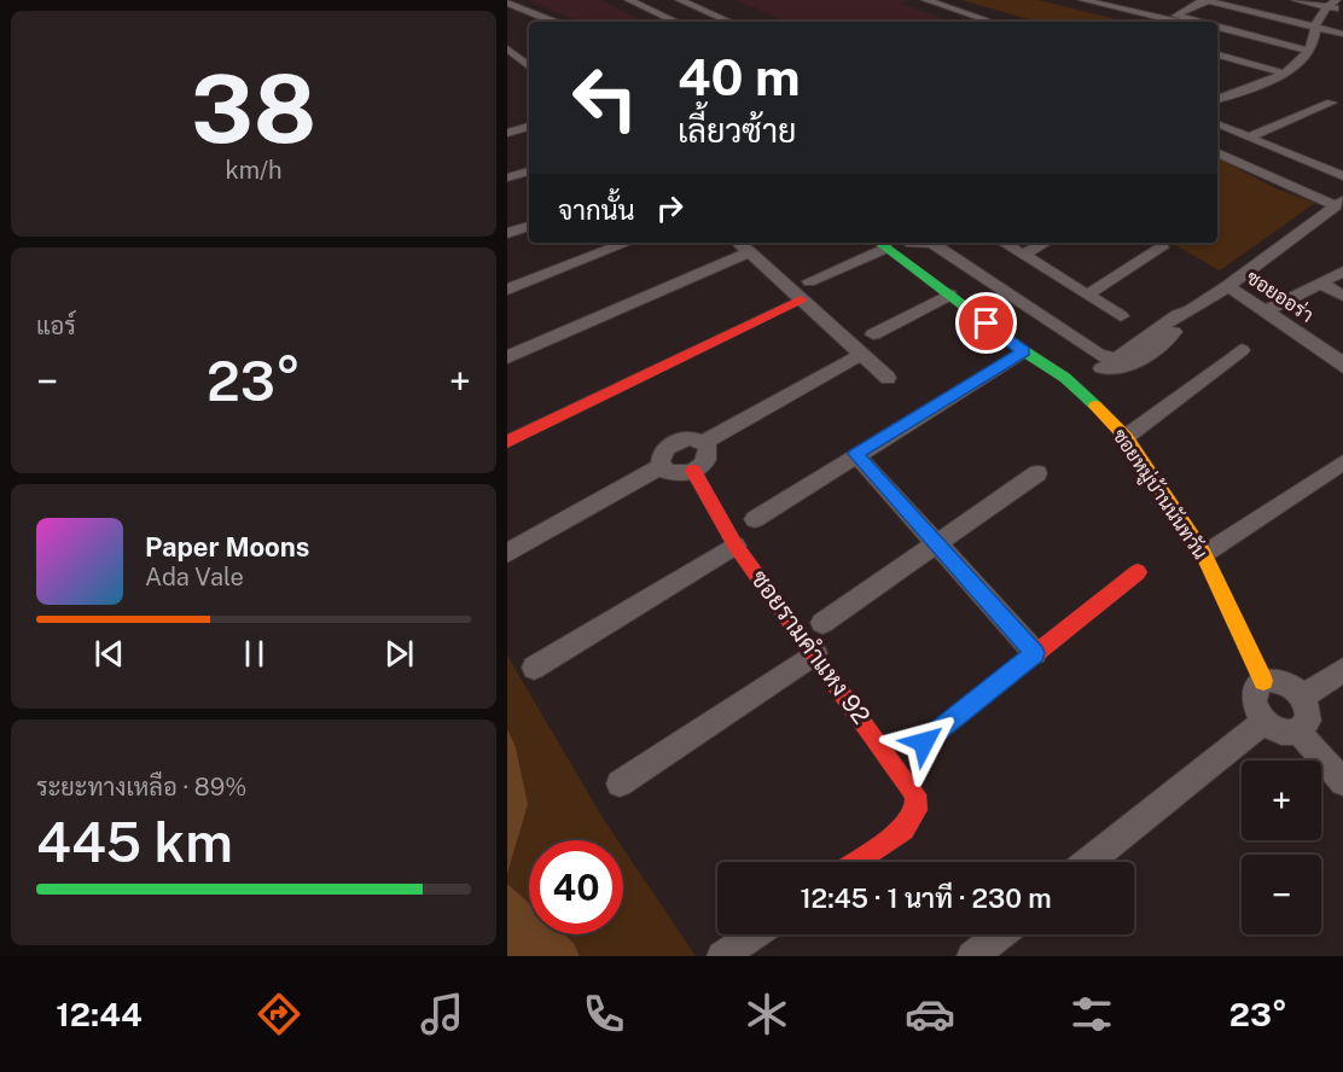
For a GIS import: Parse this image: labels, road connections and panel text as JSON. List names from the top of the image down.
{
  "streets": {
    "street": ["ซอยออร่า", "ซอยหมู่บ้านนันทวัน", "ซอยรามคําแหง 92"]
  },
  "page": {
    "tile": [
      ["38", "km/h"],
      "แอร์",
      ["ระยะทางเหลือ · 89%", "445 km"]
    ],
    "turn": ["40 m", "เลี้ยวซ้าย"],
    "then": "จากนั้น",
    "heat": ["−", "23°", "+"],
    "song": ["Paper Moons", "Ada Vale"],
    "map_buttons": ["+", "−"],
    "limit": "40",
    "trip": "12:45 · 1 นาที · 230 m",
    "tabs": ["12:44", "23°"]
  }
}
